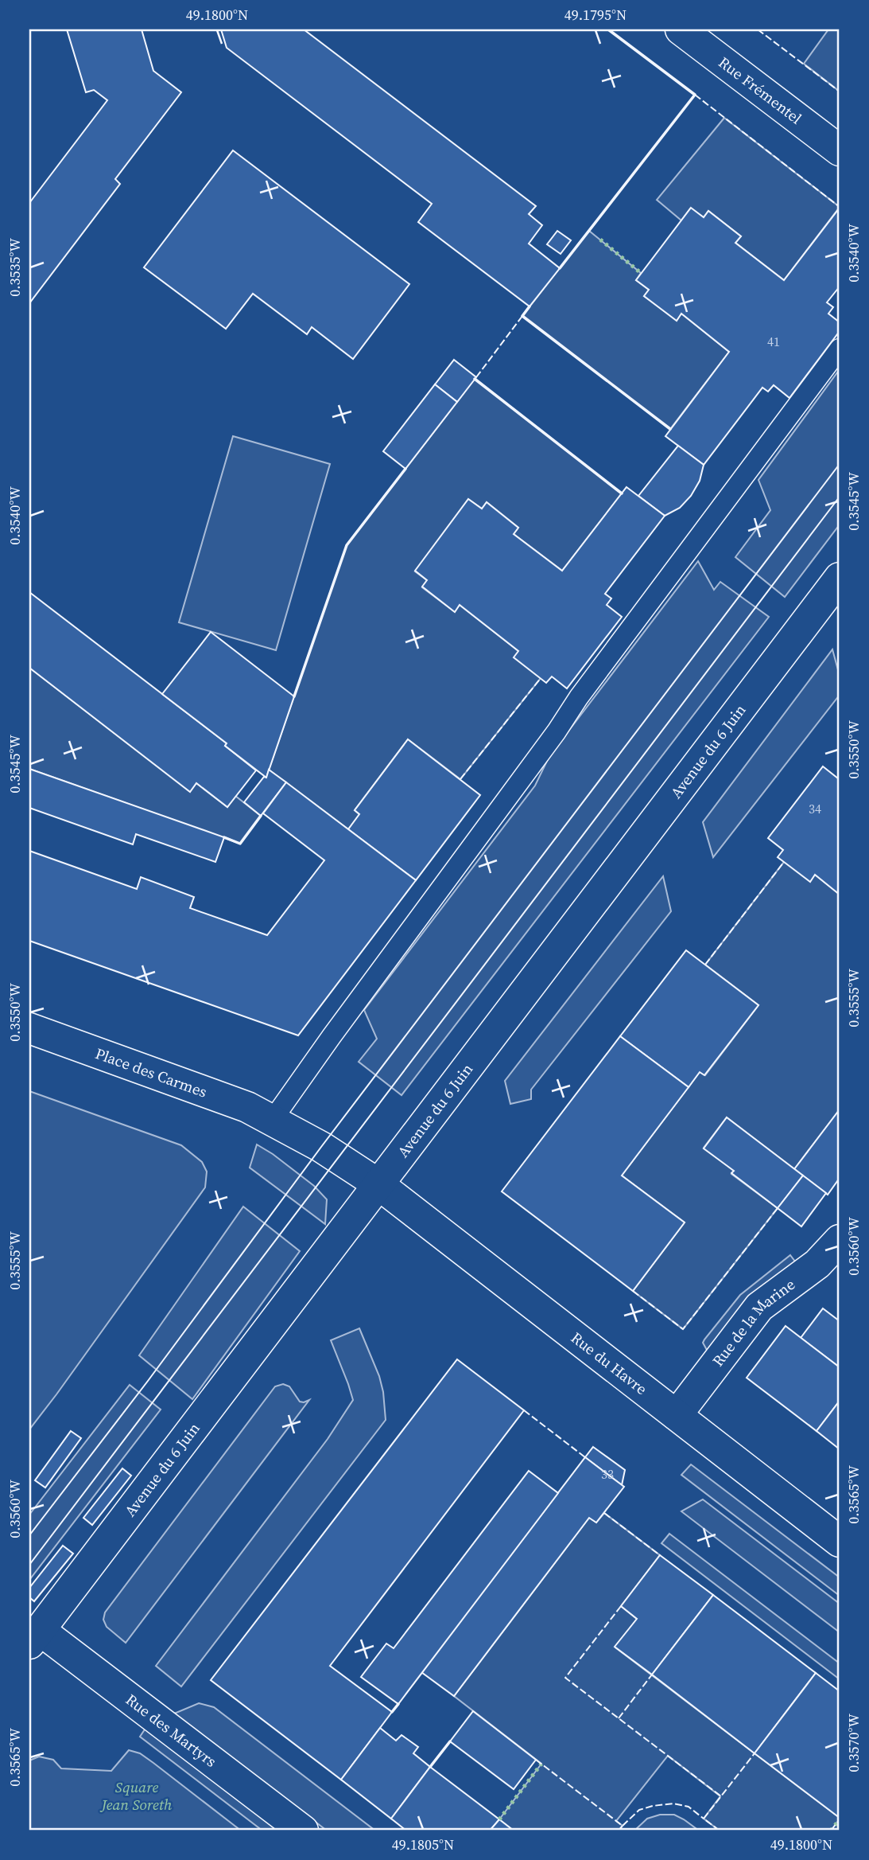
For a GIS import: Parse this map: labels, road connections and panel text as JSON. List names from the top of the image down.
{
  "streets": {
    "street": [
      "Rue Frémentel",
      "Avenue du 6 Juin",
      "Place des Carmes",
      "Rue de la Marine",
      "Rue du Havre",
      "Rue des Martyrs"
    ]
  },
  "crossings": [
    ["Avenue du 6 Juin", "Place des Carmes"],
    ["Avenue du 6 Juin", "Rue du Havre"],
    ["Avenue du 6 Juin", "Rue des Martyrs"],
    ["Place des Carmes", "Rue du Havre"],
    ["Rue de la Marine", "Rue du Havre"]
  ],
  "parks": ["Square Jean Soreth"],
  "house_numbers": ["41", "34", "33"],
  "coordinates": [
    "49.1800°N",
    "49.1795°N",
    "0.3540°W",
    "0.3535°W",
    "0.3545°W",
    "0.3550°W",
    "0.3555°W",
    "0.3560°W",
    "0.3565°W",
    "0.3570°W",
    "49.1805°N"
  ]
}
